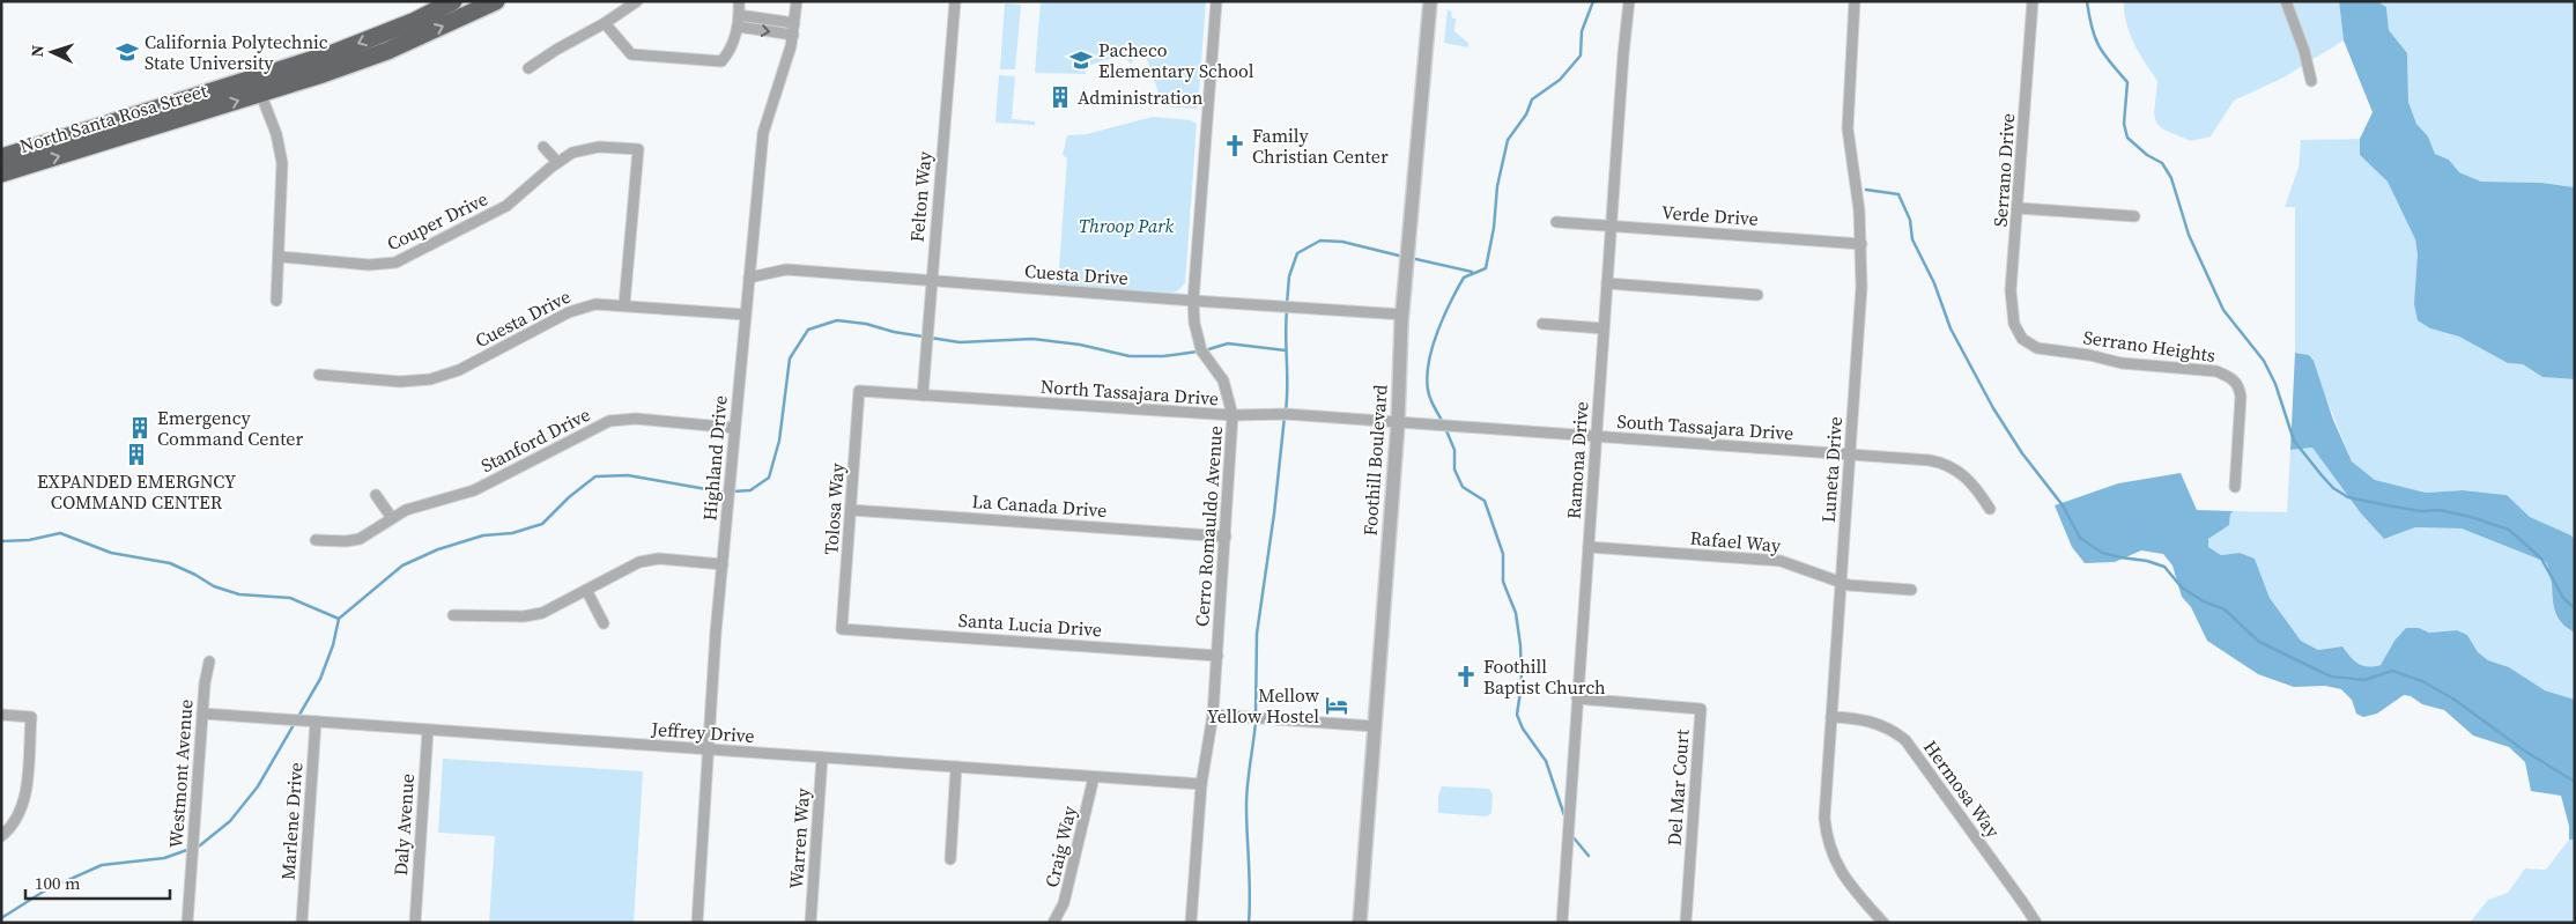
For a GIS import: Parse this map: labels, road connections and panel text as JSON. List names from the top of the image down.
{
  "streets": {
    "highway": ["North Santa Rosa Street"],
    "street": [
      "Serrano Drive",
      "Felton Way",
      "Verde Drive",
      "Couper Drive",
      "Cuesta Drive",
      "Serrano Heights",
      "North Tassajara Drive",
      "South Tassajara Drive",
      "Stanford Drive",
      "Highland Drive",
      "Foothill Boulevard",
      "Ramona Drive",
      "Luneta Drive",
      "La Canada Drive",
      "Tolosa Way",
      "Cerro Romauldo Avenue",
      "Rafael Way",
      "Santa Lucia Drive",
      "Jeffrey Drive",
      "Westmont Avenue",
      "Del Mar Court",
      "Hermosa Way",
      "Marlene Drive",
      "Daly Avenue",
      "Warren Way",
      "Craig Way"
    ]
  },
  "crossings": [
    ["Serrano Drive", "Serrano Heights"],
    ["Felton Way", "Cuesta Drive"],
    ["Felton Way", "North Tassajara Drive"],
    ["Verde Drive", "Ramona Drive"],
    ["Verde Drive", "Luneta Drive"],
    ["Couper Drive", "Cuesta Drive"],
    ["Cuesta Drive", "Highland Drive"],
    ["Cuesta Drive", "Foothill Boulevard"],
    ["Cuesta Drive", "Cerro Romauldo Avenue"],
    ["North Tassajara Drive", "South Tassajara Drive"],
    ["North Tassajara Drive", "Foothill Boulevard"],
    ["North Tassajara Drive", "Tolosa Way"],
    ["North Tassajara Drive", "Cerro Romauldo Avenue"],
    ["South Tassajara Drive", "Foothill Boulevard"],
    ["South Tassajara Drive", "Ramona Drive"],
    ["South Tassajara Drive", "Luneta Drive"],
    ["Stanford Drive", "Highland Drive"],
    ["Highland Drive", "Jeffrey Drive"],
    ["Ramona Drive", "Rafael Way"],
    ["Ramona Drive", "Del Mar Court"],
    ["Luneta Drive", "Rafael Way"],
    ["Luneta Drive", "Hermosa Way"],
    ["La Canada Drive", "Tolosa Way"],
    ["La Canada Drive", "Cerro Romauldo Avenue"],
    ["Tolosa Way", "Santa Lucia Drive"],
    ["Cerro Romauldo Avenue", "Santa Lucia Drive"],
    ["Cerro Romauldo Avenue", "Jeffrey Drive"],
    ["Jeffrey Drive", "Westmont Avenue"],
    ["Jeffrey Drive", "Marlene Drive"],
    ["Jeffrey Drive", "Daly Avenue"],
    ["Jeffrey Drive", "Warren Way"],
    ["Jeffrey Drive", "Craig Way"]
  ],
  "parks": ["Throop Park"],
  "places": {
    "school or university": ["California Polytechnic State University", "Pacheco Elementary School"],
    "building": ["Administration", "Emergency Command Center", "EXPANDED EMERGNCY COMMAND CENTER"],
    "church": ["Family Christian Center", "Foothill Baptist Church"],
    "hotel": ["Mellow Yellow Hostel"]
  },
  "scale_bar": "100 m",
  "north": "left"
}
